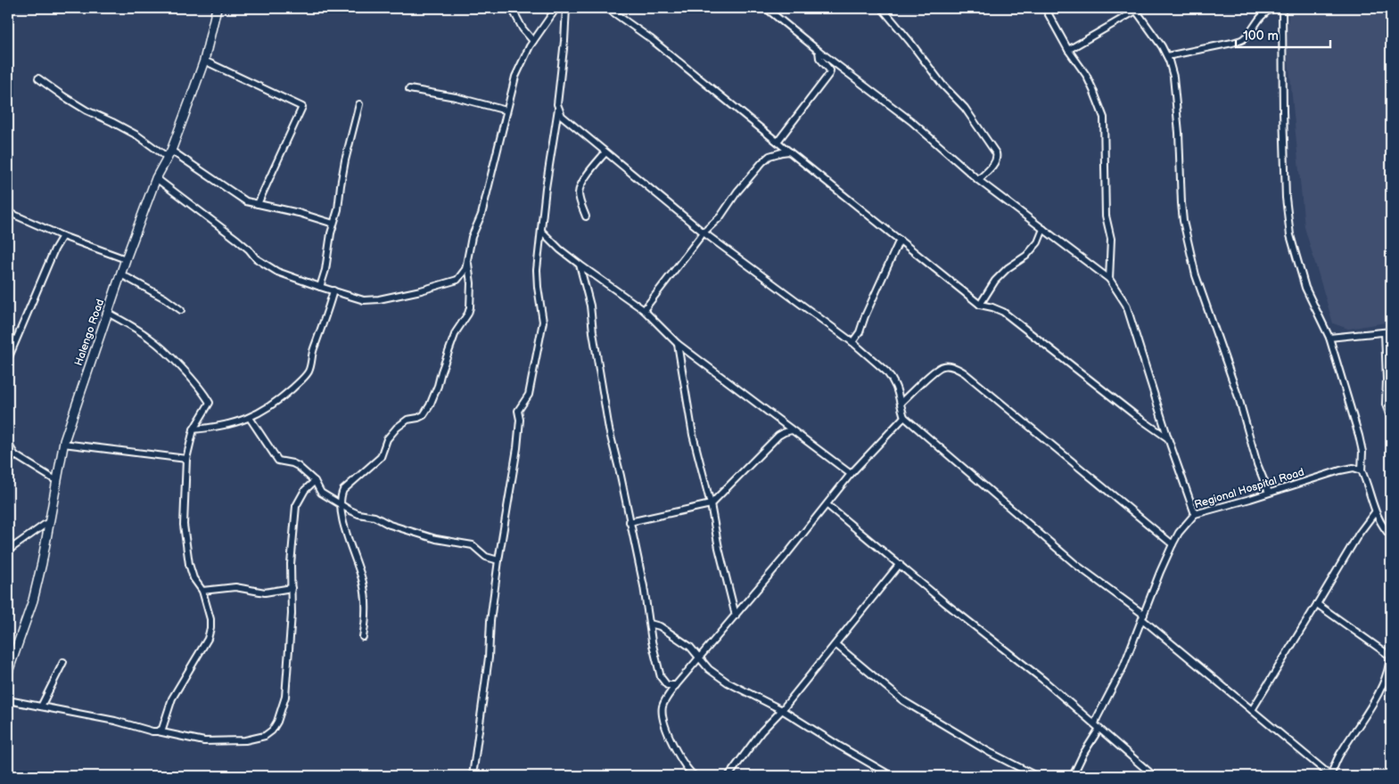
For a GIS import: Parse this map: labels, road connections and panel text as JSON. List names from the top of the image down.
{
  "streets": {
    "street": ["Halengo Road", "Regional Hospital Road"]
  },
  "scale_bar": "100 m"
}
